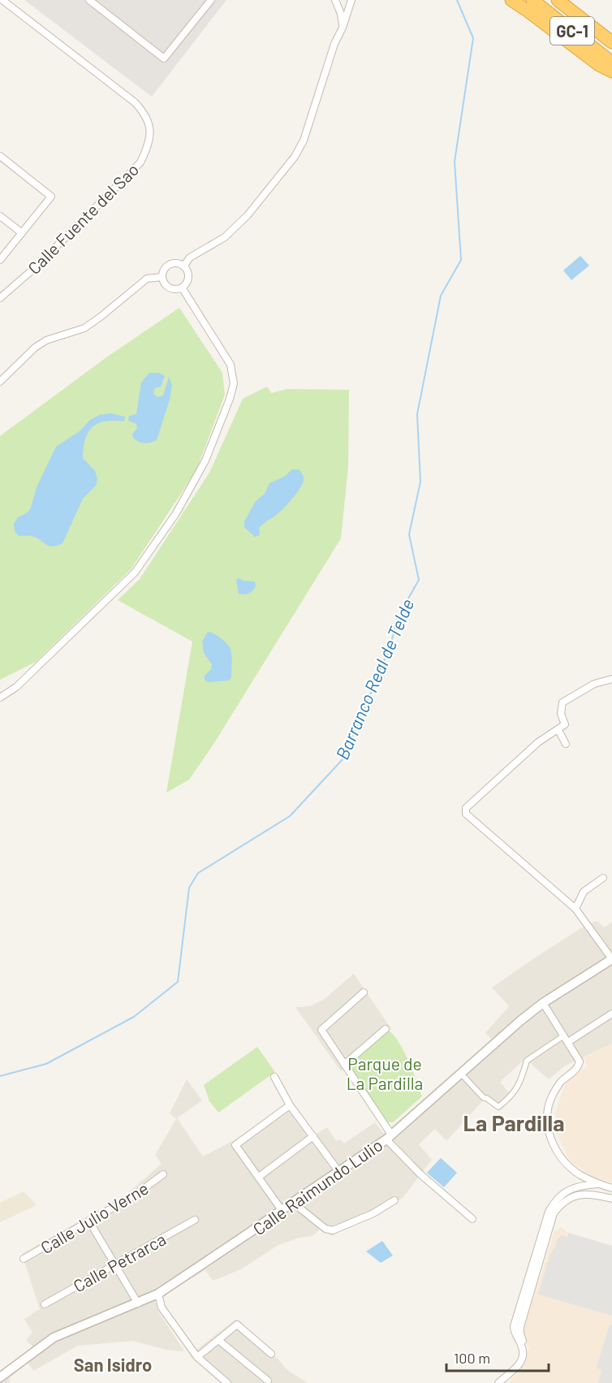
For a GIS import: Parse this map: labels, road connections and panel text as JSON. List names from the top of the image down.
{
  "streets": {
    "highway": ["GC-1"],
    "street": [
      "Calle Fuente del Sao",
      "Calle Raimundo Lulio",
      "Calle Julio Verne",
      "Calle Petrarca"
    ]
  },
  "districts": ["La Pardilla", "San Isidro"],
  "water": ["Barranco Real de Telde"],
  "parks": ["Parque de La Pardilla"],
  "scale_bar": "100 m"
}
